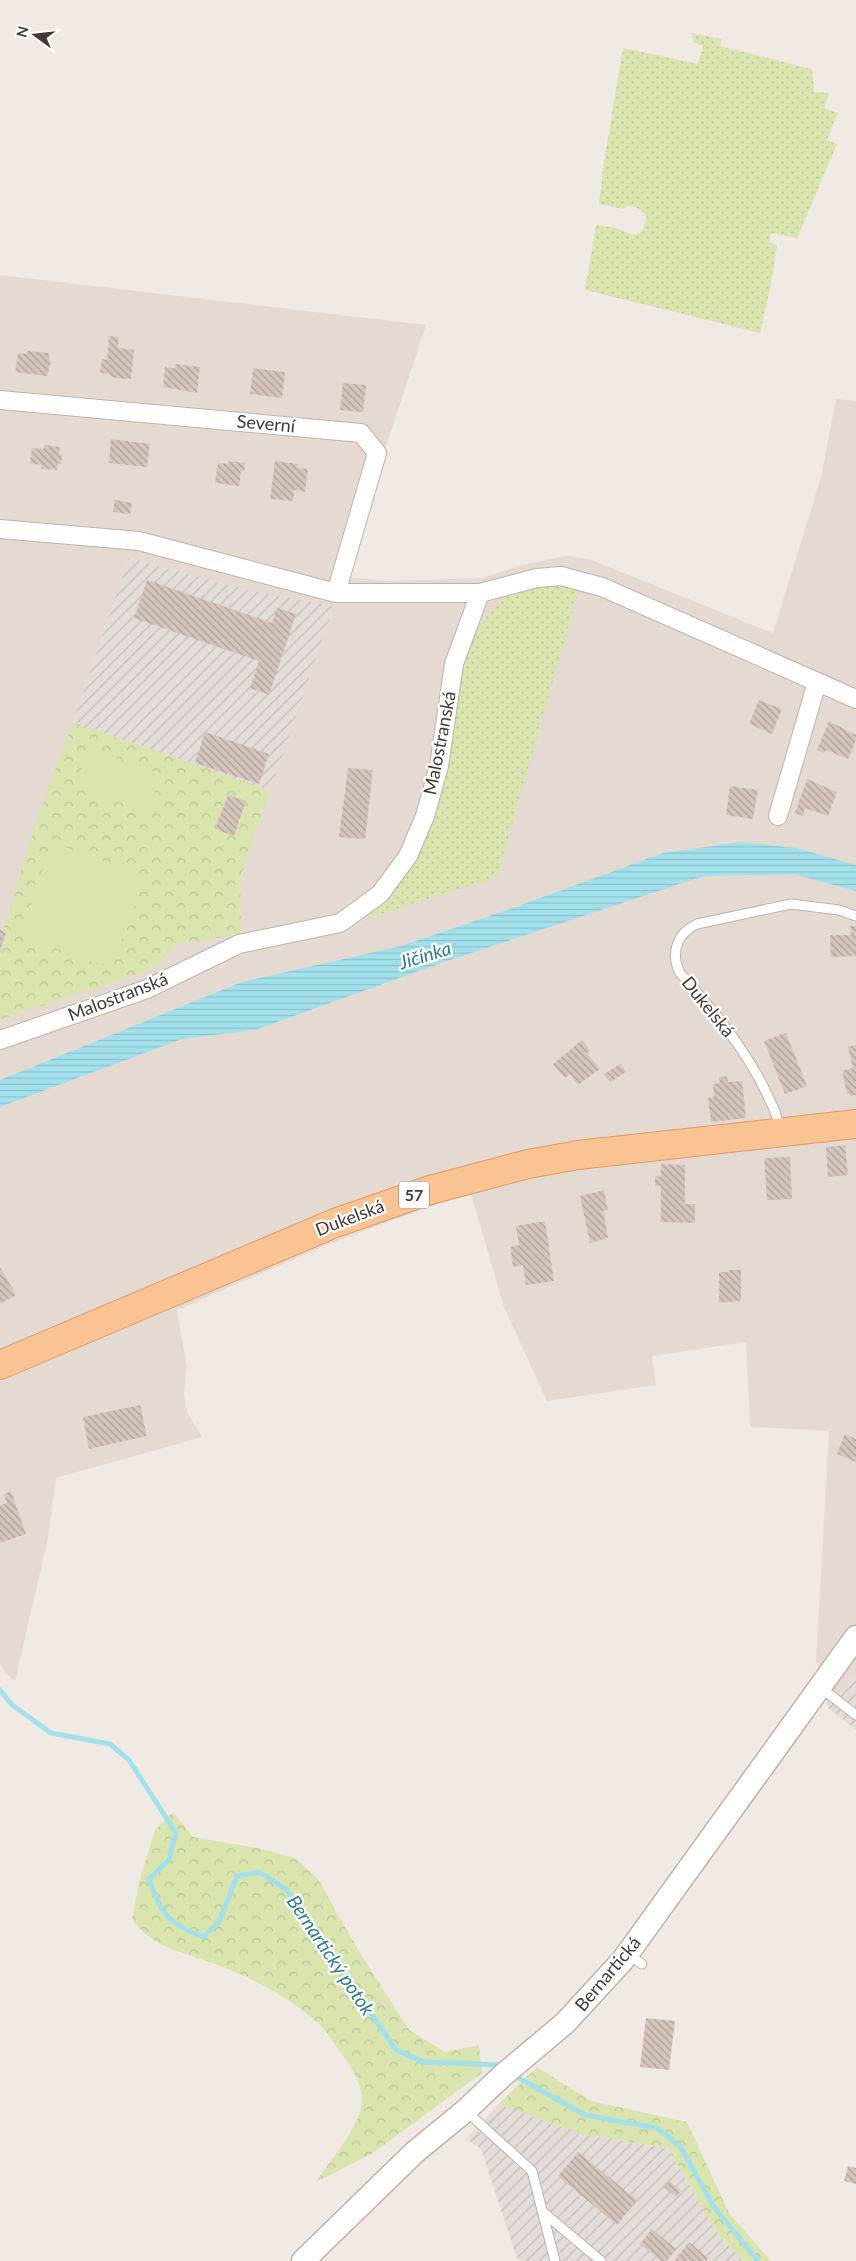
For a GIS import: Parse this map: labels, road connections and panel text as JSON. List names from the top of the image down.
{
  "streets": {
    "main road": ["Dukelská", "57"],
    "street": ["Severní", "Malostranská", "Bernartická"]
  },
  "water": ["Jičínka", "Bernartický potok"],
  "north": "left"
}
